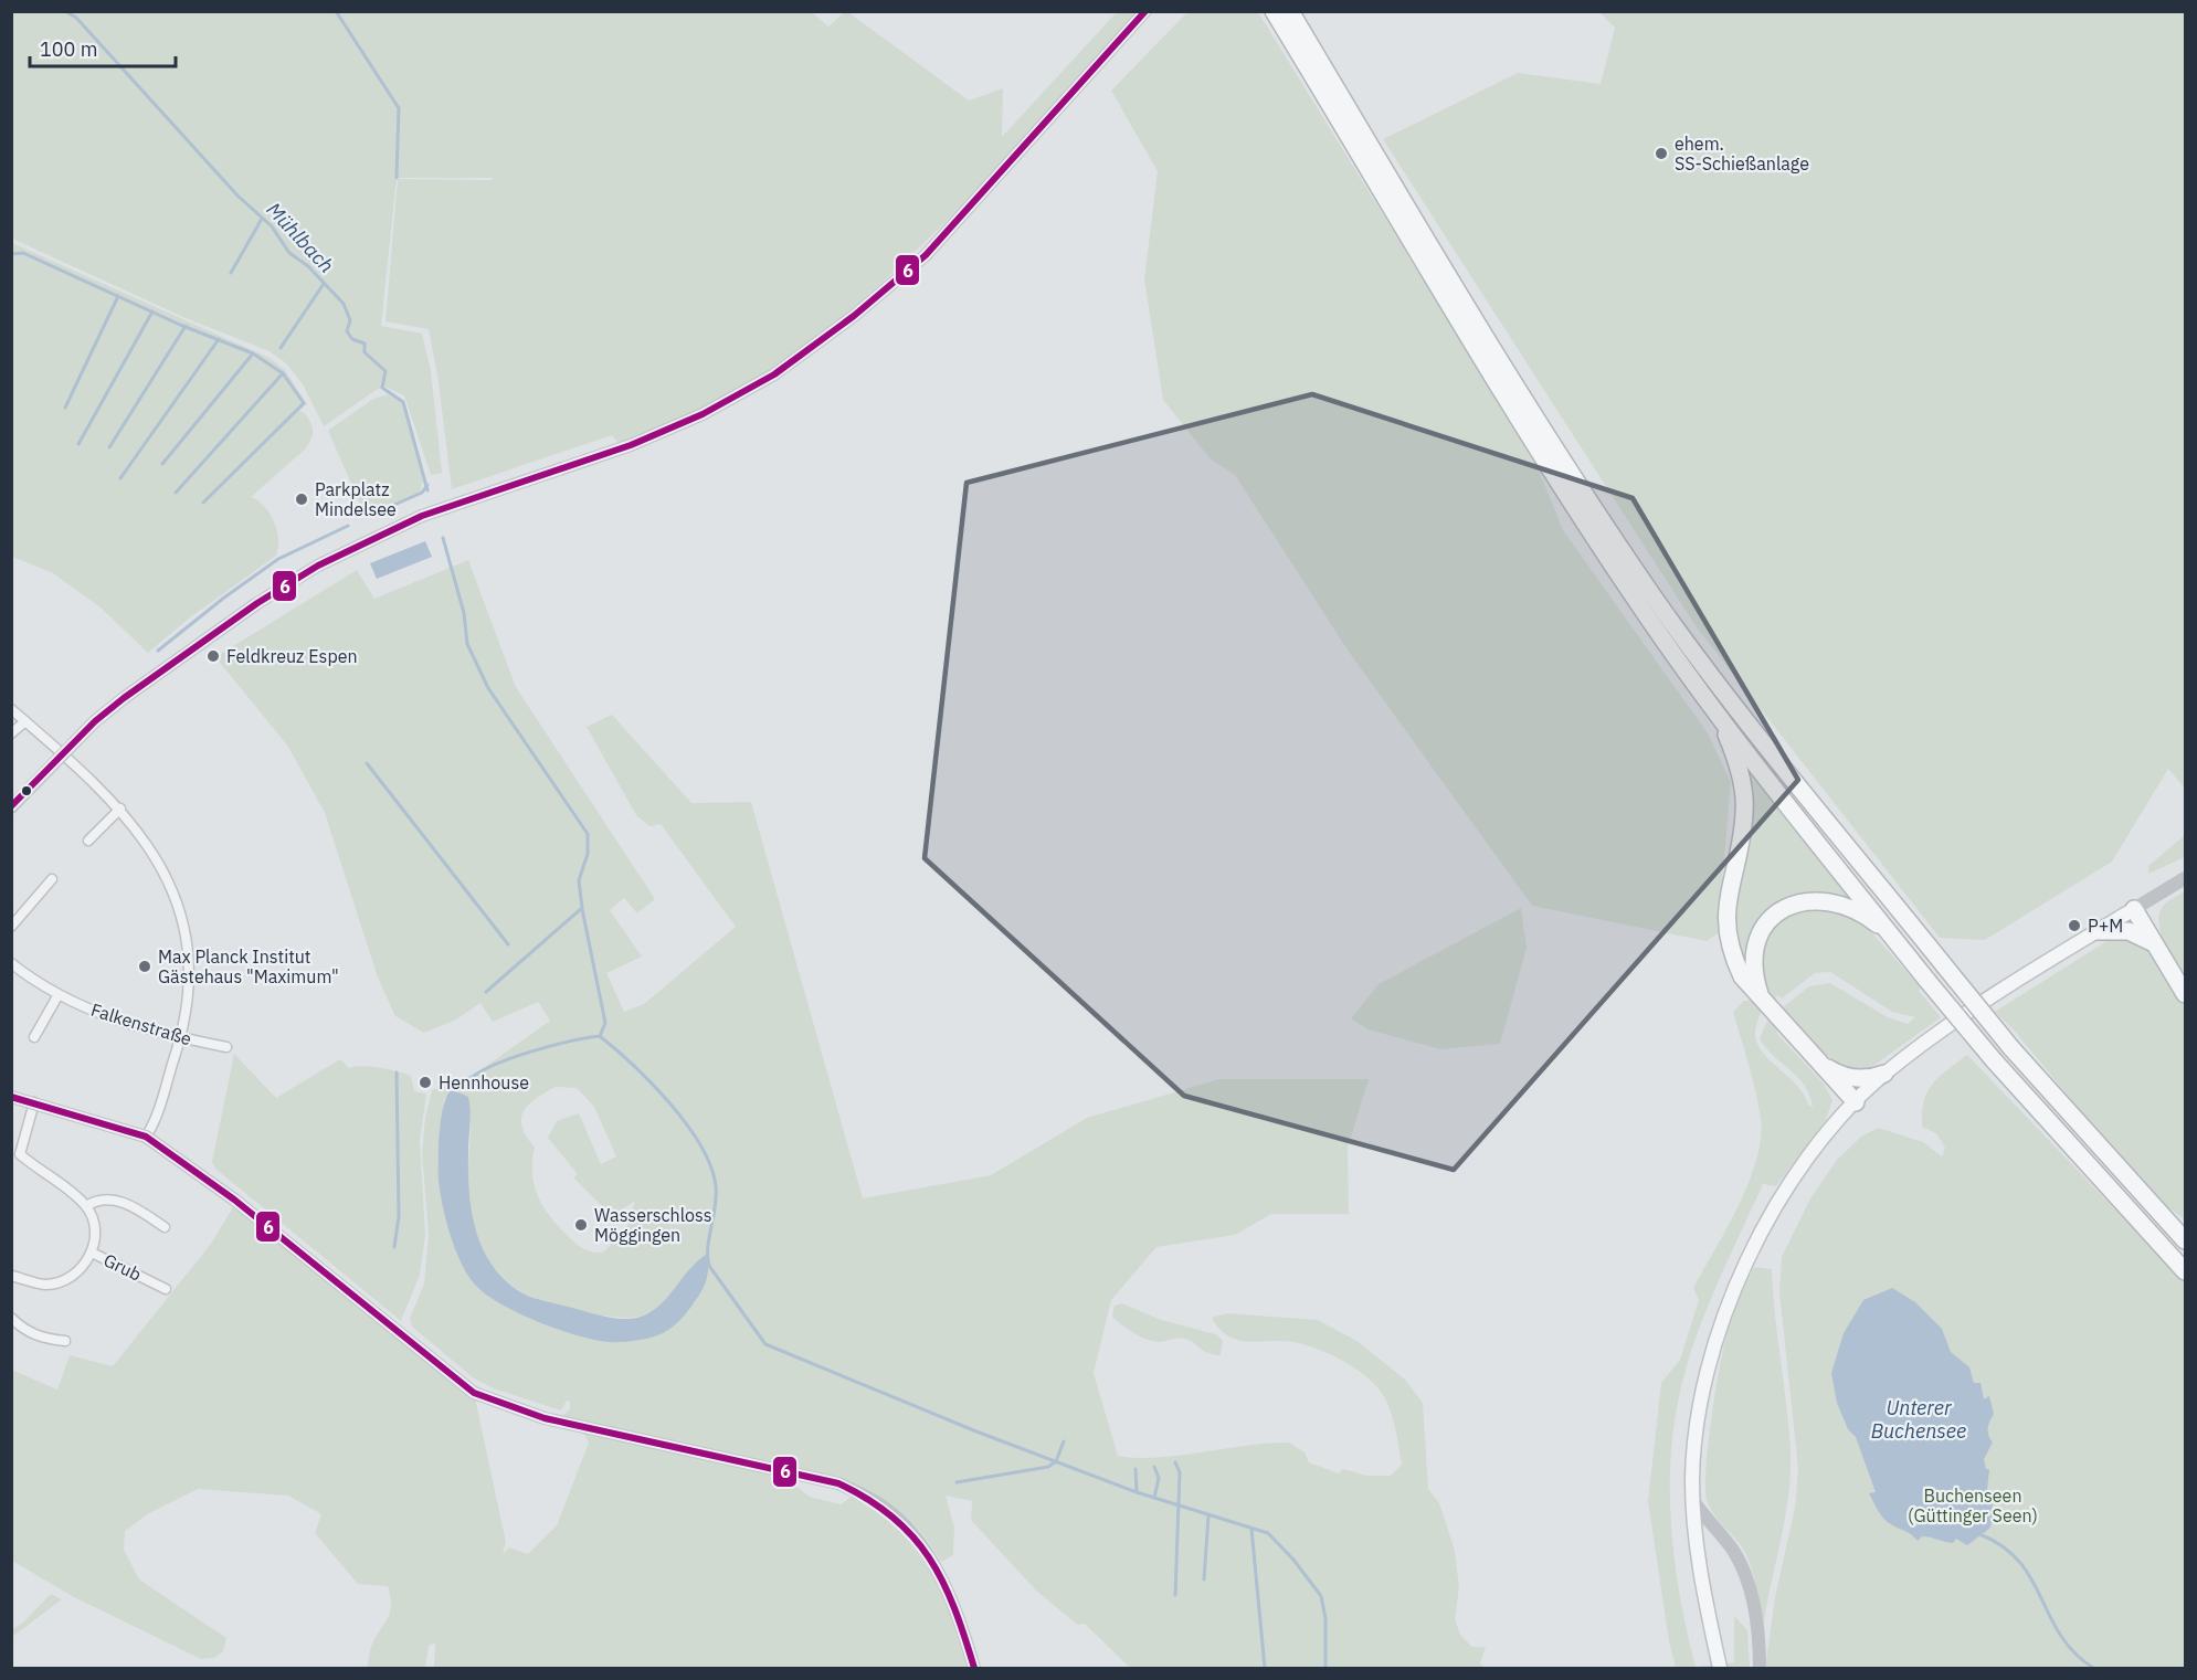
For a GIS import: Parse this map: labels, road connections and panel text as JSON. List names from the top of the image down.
{
  "streets": {
    "street": ["Falkenstraße", "Grub"]
  },
  "water": ["Mühlbach", "Unterer Buchensee"],
  "parks": ["Buchenseen (Güttinger Seen)"],
  "places": [
    "ehem. SS-Schießanlage",
    "Parkplatz Mindelsee",
    "Feldkreuz Espen",
    "P+M",
    "Max Planck Institut Gästehaus \"Maximum\"",
    "Hennhouse",
    "Wasserschloss Möggingen"
  ],
  "lines": ["transit line 6"],
  "scale_bar": "100 m"
}
